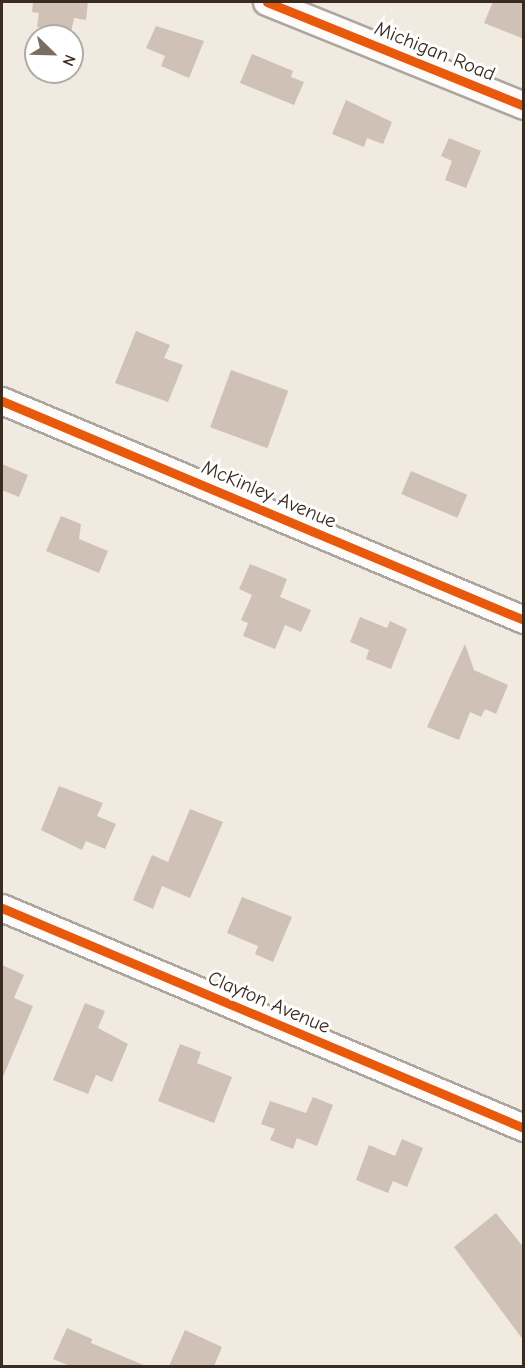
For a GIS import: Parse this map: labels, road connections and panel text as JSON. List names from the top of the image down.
{
  "streets": {
    "street": ["Michigan Road", "McKinley Avenue", "Clayton Avenue"]
  },
  "north": "bottom right"
}
